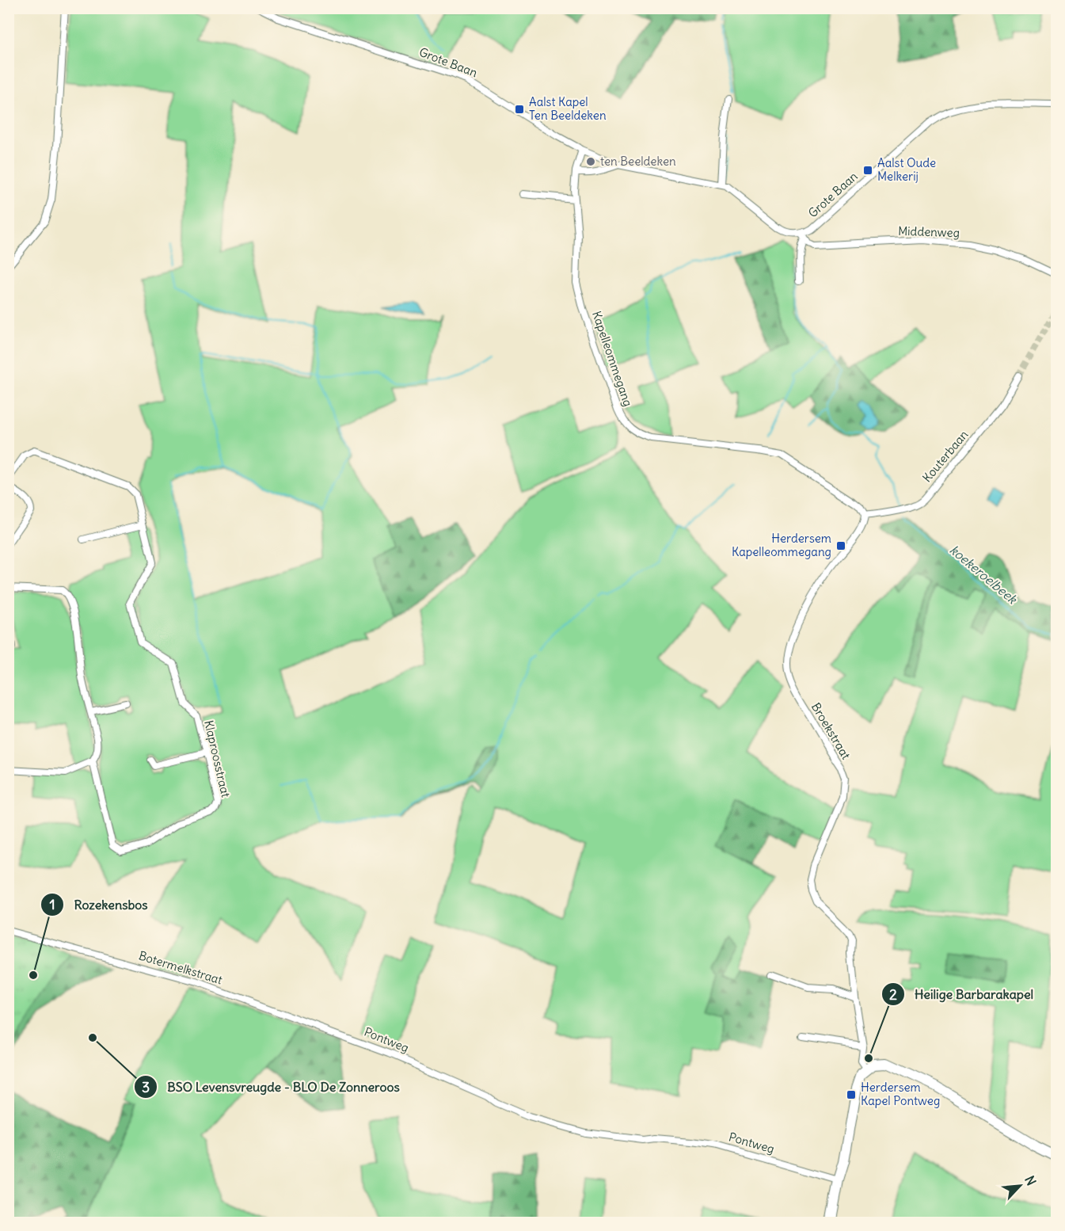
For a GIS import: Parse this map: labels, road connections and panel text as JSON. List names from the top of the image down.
{
  "streets": {
    "street": [
      "Grote Baan",
      "Middenweg",
      "Kapelleommegang",
      "Kouterbaan",
      "Broekstraat",
      "Klaproosstraat",
      "Botermelkstraat",
      "Pontweg"
    ]
  },
  "crossings": [
    ["Grote Baan", "Middenweg"],
    ["Grote Baan", "Kapelleommegang"],
    ["Kapelleommegang", "Kouterbaan"],
    ["Kapelleommegang", "Broekstraat"],
    ["Kouterbaan", "Broekstraat"],
    ["Botermelkstraat", "Pontweg"]
  ],
  "water": ["koekeroelbeek"],
  "places": {
    "transit": [
      "Aalst Kapel Ten Beeldeken",
      "Aalst Oude Melkerij",
      "Herdersem Kapelleommegang",
      "Herdersem Kapel Pontweg"
    ],
    "other": [
      "ten Beeldeken",
      "Rozekensbos",
      "BSO Levensvreugde - BLO De Zonneroos",
      "Heilige Barbarakapel"
    ]
  },
  "north": "top right"
}
